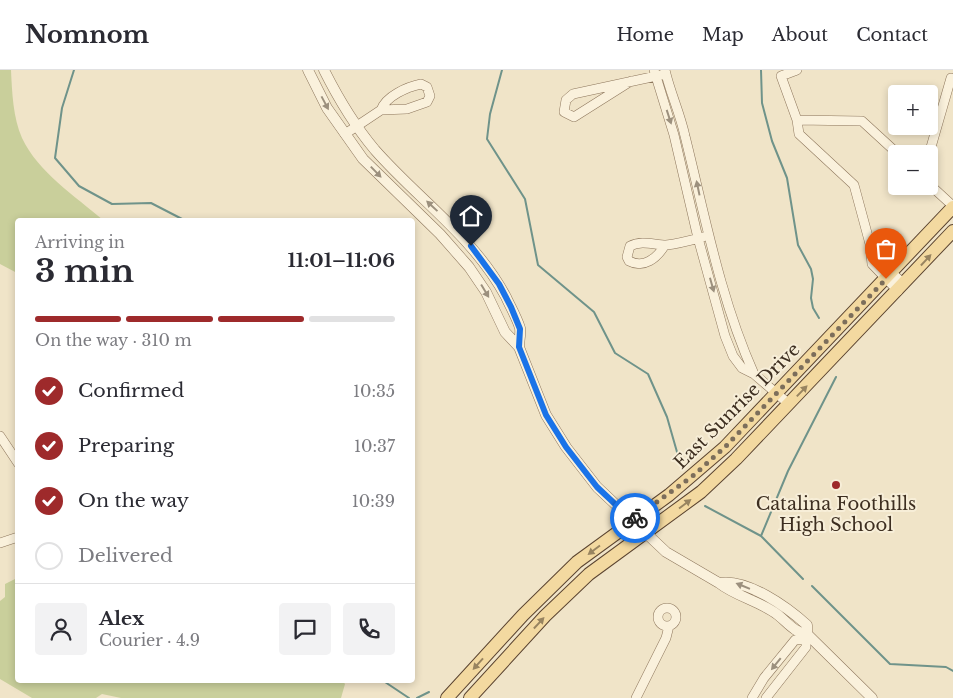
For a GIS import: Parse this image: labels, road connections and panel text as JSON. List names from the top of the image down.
{
  "streets": {
    "main road": ["East Sunrise Drive"]
  },
  "places": ["Catalina Foothills High School"],
  "page": {
    "header": "Nomnom",
    "nav": [
      "Home",
      "Map",
      "About",
      "Contact"
    ],
    "map_buttons": ["+", "−"],
    "heading": ["3 min", "Arriving in", "11:01–11:06"],
    "panel": ["Alex", "Courier · 4.9"],
    "bar": "On the way · 310 m",
    "list": [
      ["Confirmed", "10:35"],
      ["Preparing", "10:37"],
      ["On the way", "10:39"],
      "Delivered"
    ]
  }
}
